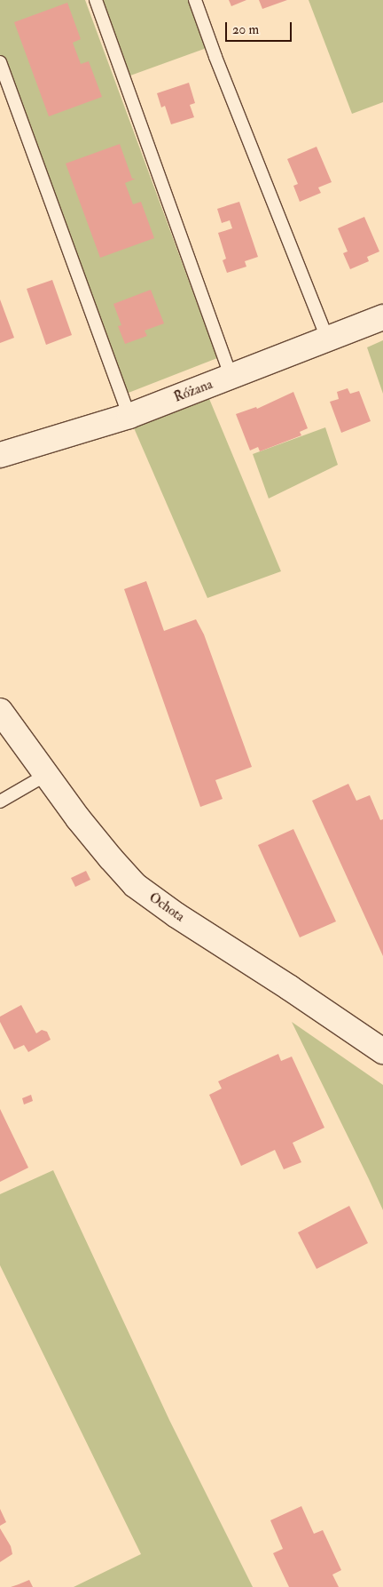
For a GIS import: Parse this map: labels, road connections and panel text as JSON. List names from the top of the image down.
{
  "streets": {
    "street": ["Różana", "Ochota"]
  },
  "scale_bar": "20 m"
}
